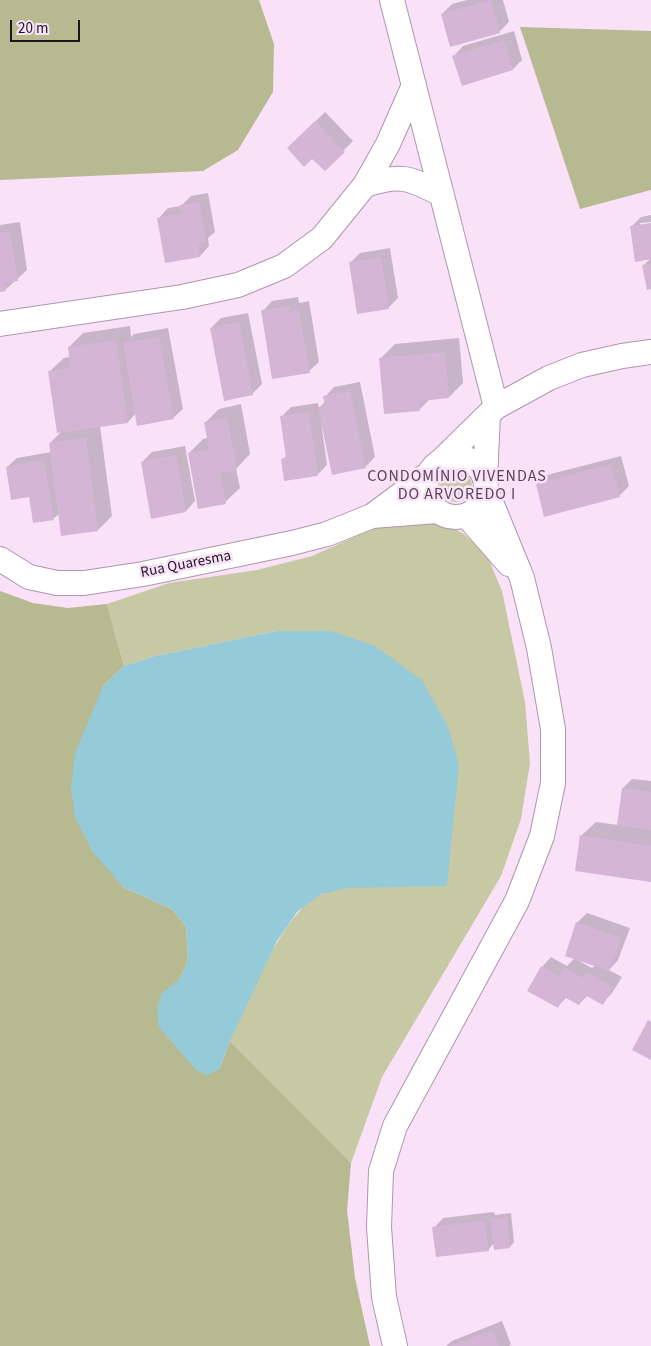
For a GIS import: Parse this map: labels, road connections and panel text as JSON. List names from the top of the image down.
{
  "streets": {
    "street": ["Rua Quaresma"]
  },
  "districts": ["CONDOMÍNIO VIVENDAS DO ARVOREDO I"],
  "scale_bar": "20 m"
}
